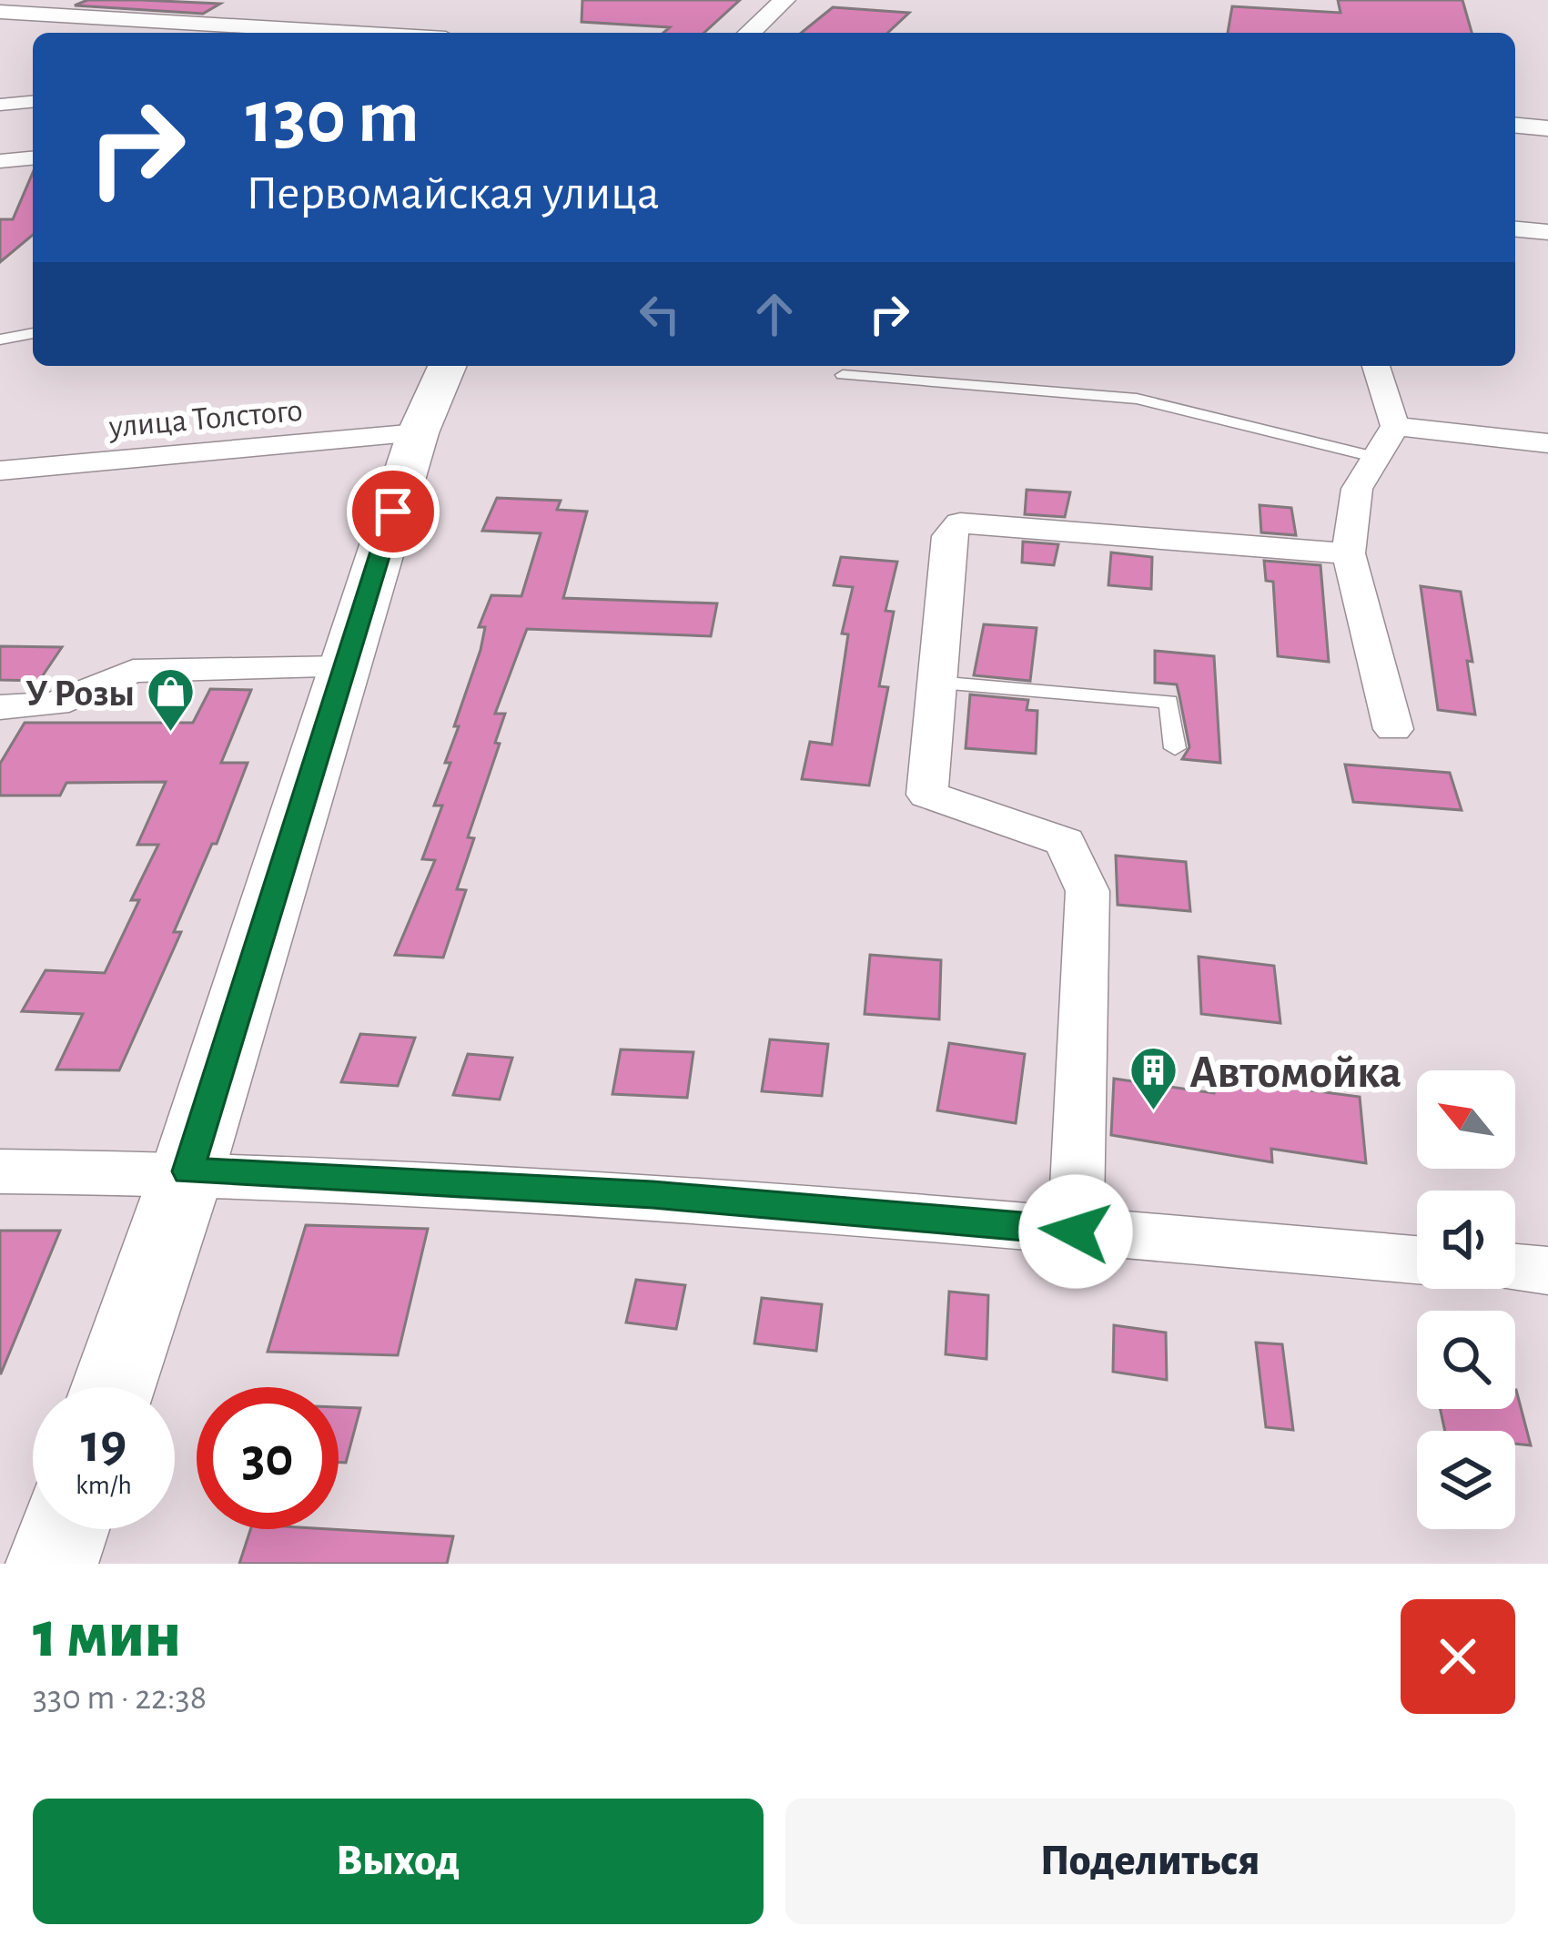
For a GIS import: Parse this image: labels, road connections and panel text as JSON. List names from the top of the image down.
{
  "streets": {
    "street": ["улица Толстого"]
  },
  "places": {
    "shop": ["У Розы"],
    "building": ["Автомойка"]
  },
  "north": "top left",
  "page": {
    "turn": ["130 m", "Первомайская улица"],
    "speed": "19 km/h",
    "limit": "30",
    "heading": ["1 мин", "330 m · 22:38"],
    "buttons": ["Выход", "Поделиться"]
  }
}
